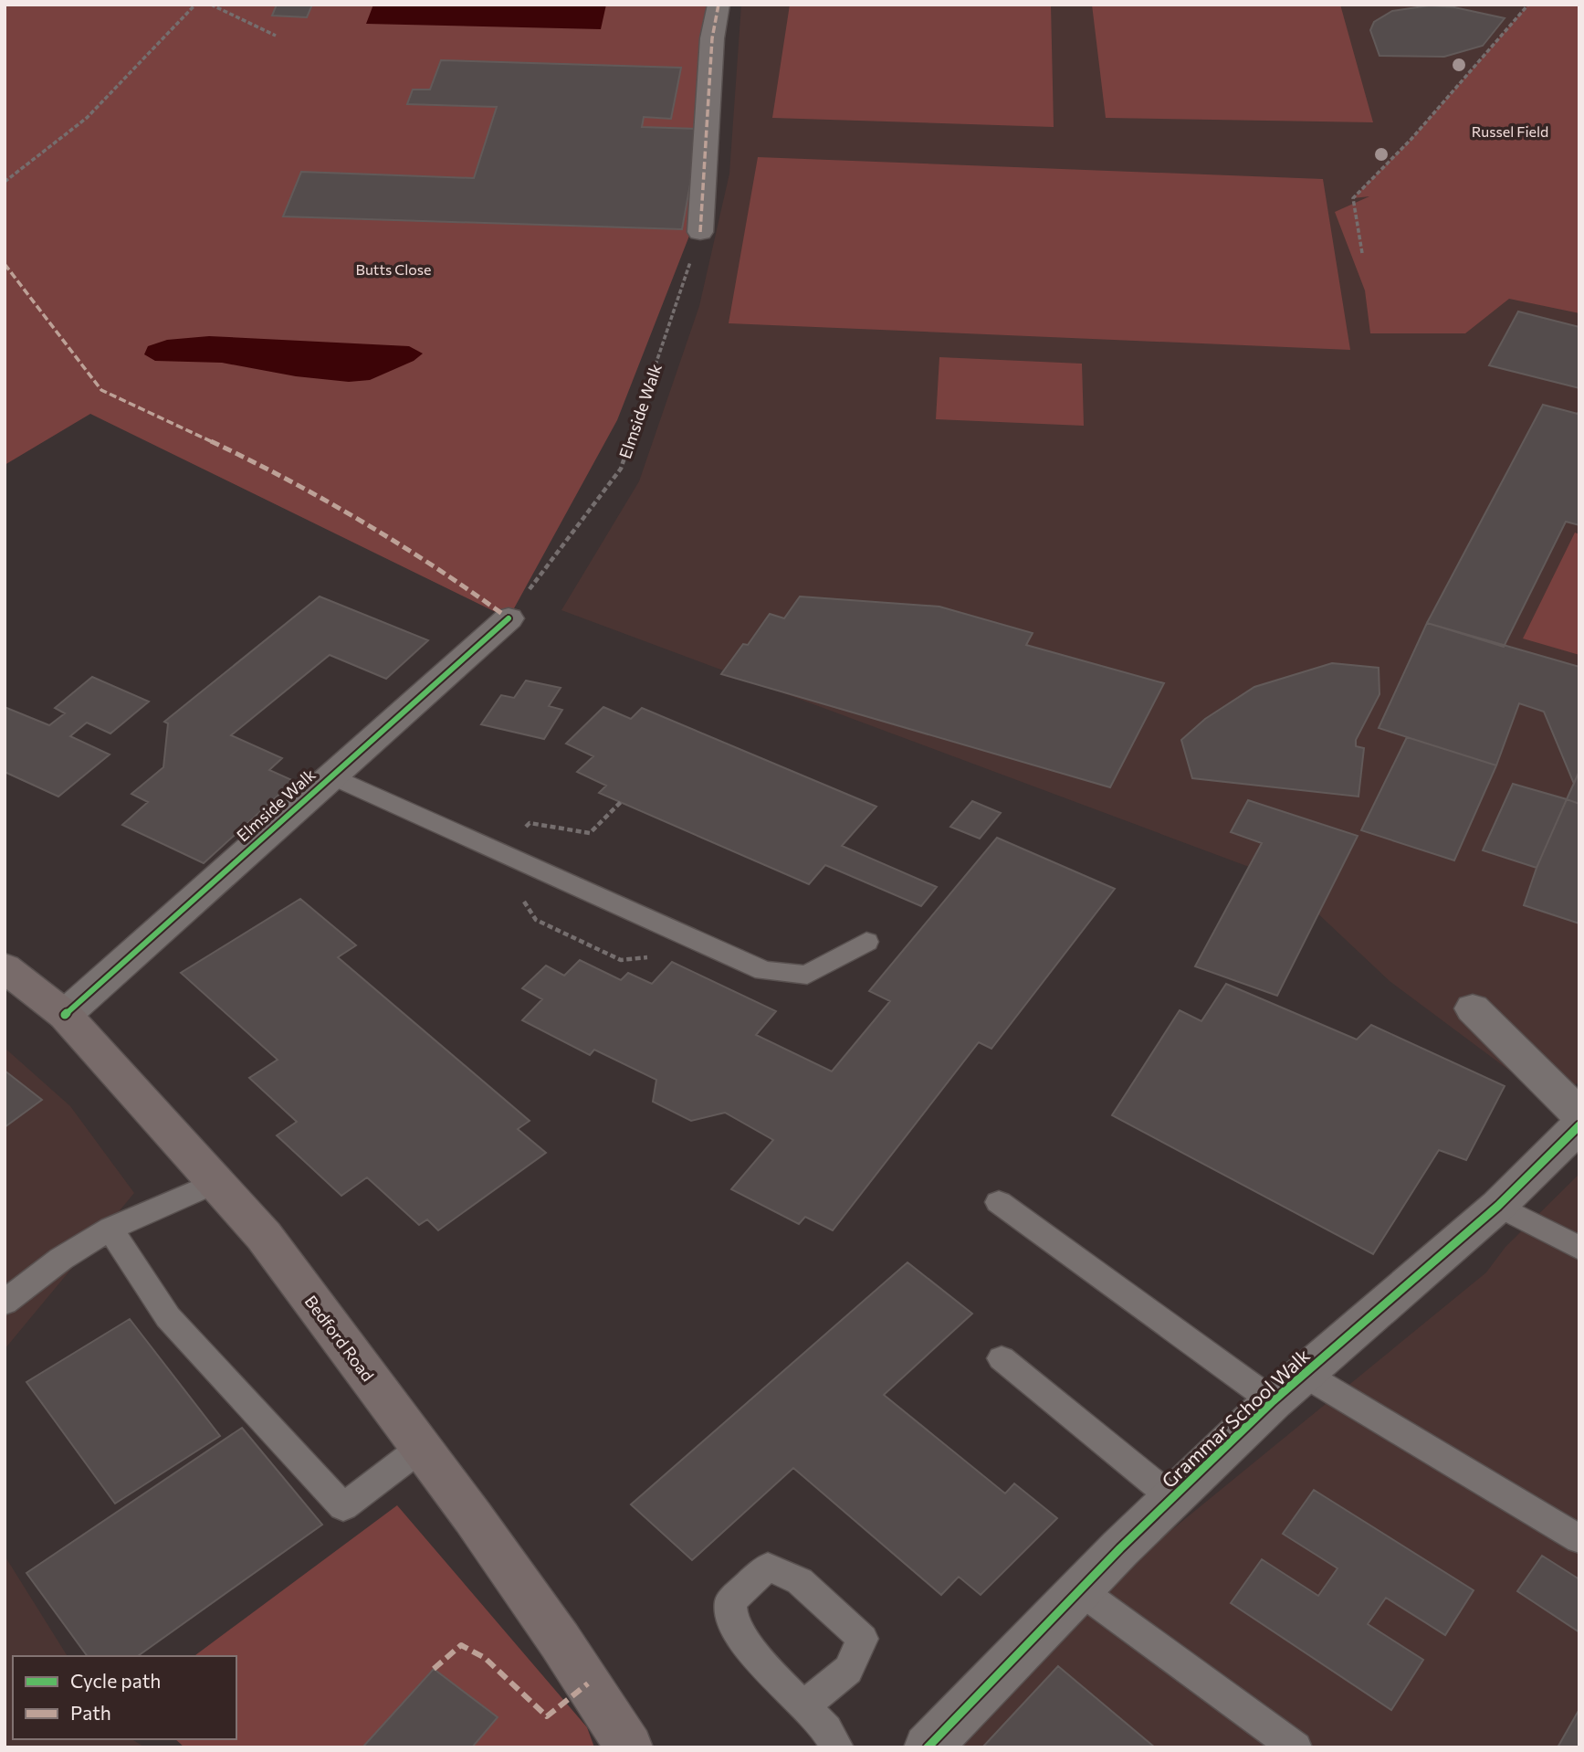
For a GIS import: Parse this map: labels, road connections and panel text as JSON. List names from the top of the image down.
{
  "streets": {
    "main road": ["Bedford Road"],
    "street": ["Elmside Walk", "Grammar School Walk"]
  },
  "crossings": [
    ["Elmside Walk", "Bedford Road"]
  ],
  "parks": ["Russel Field", "Butts Close"],
  "legend": ["Cycle path", "Path"]
}
